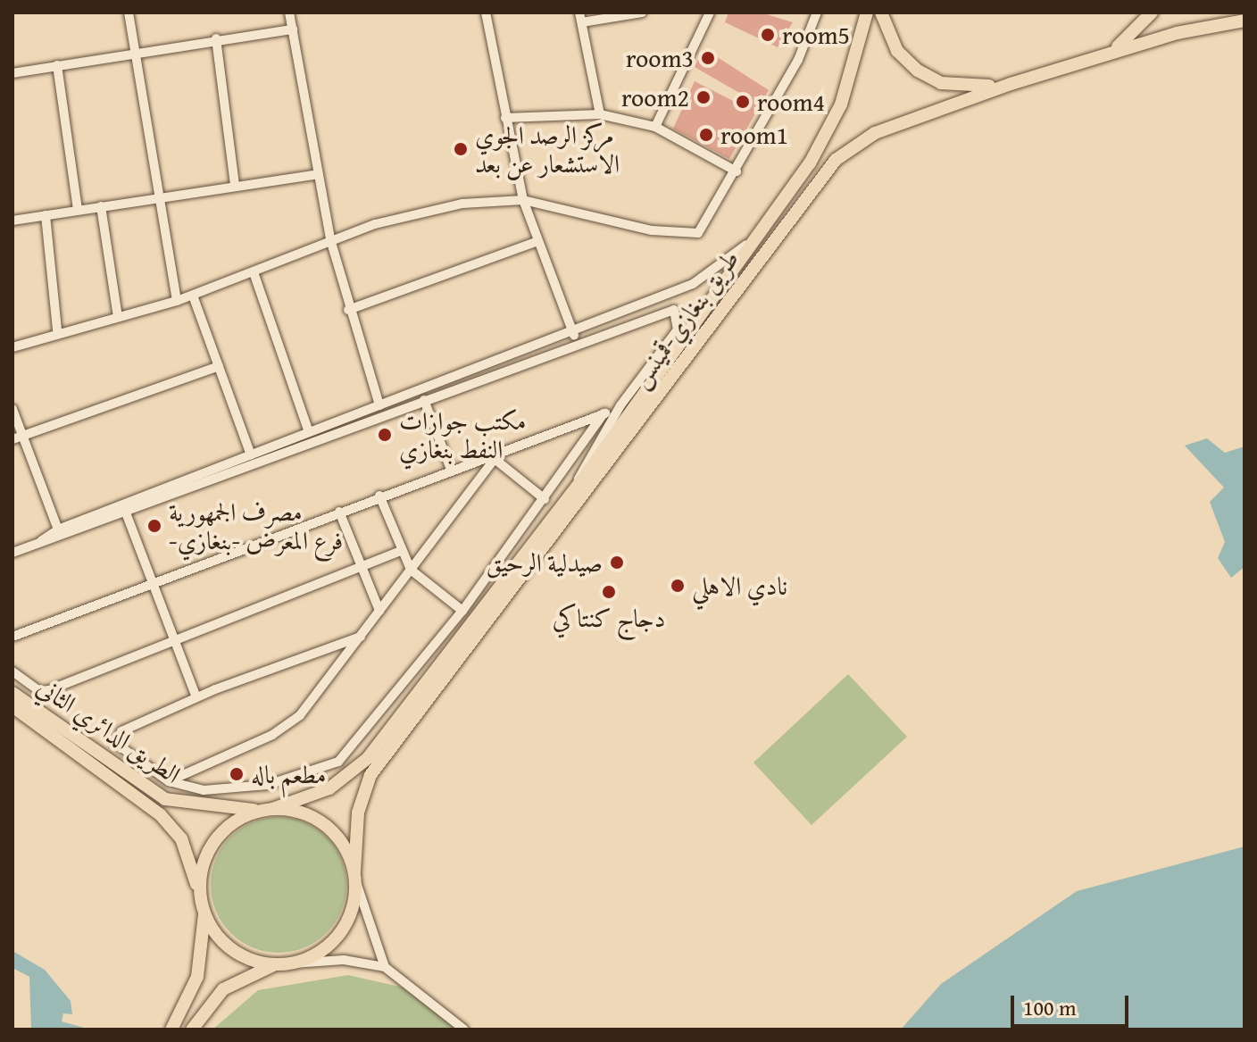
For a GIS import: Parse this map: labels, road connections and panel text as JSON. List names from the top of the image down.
{
  "streets": {
    "main road": ["طريق بنغازي-قمينس", "الطريق الدائري الثاني"]
  },
  "crossings": [
    ["طريق بنغازي-قمينس", "الطريق الدائري الثاني"]
  ],
  "places": [
    "room5",
    "room3",
    "room2",
    "room4",
    "room1",
    "مركز الرصد الجوي الاستشعار عن بعد",
    "مكتب جوازات النفط بنغازي",
    "مصرف الجمهورية -فرع المعرض -بنغازي",
    "صيدلية الرحيق",
    "نادي الاهلي",
    "دجاج كنتاكي",
    "مطعم باله"
  ],
  "scale_bar": "100 m"
}
